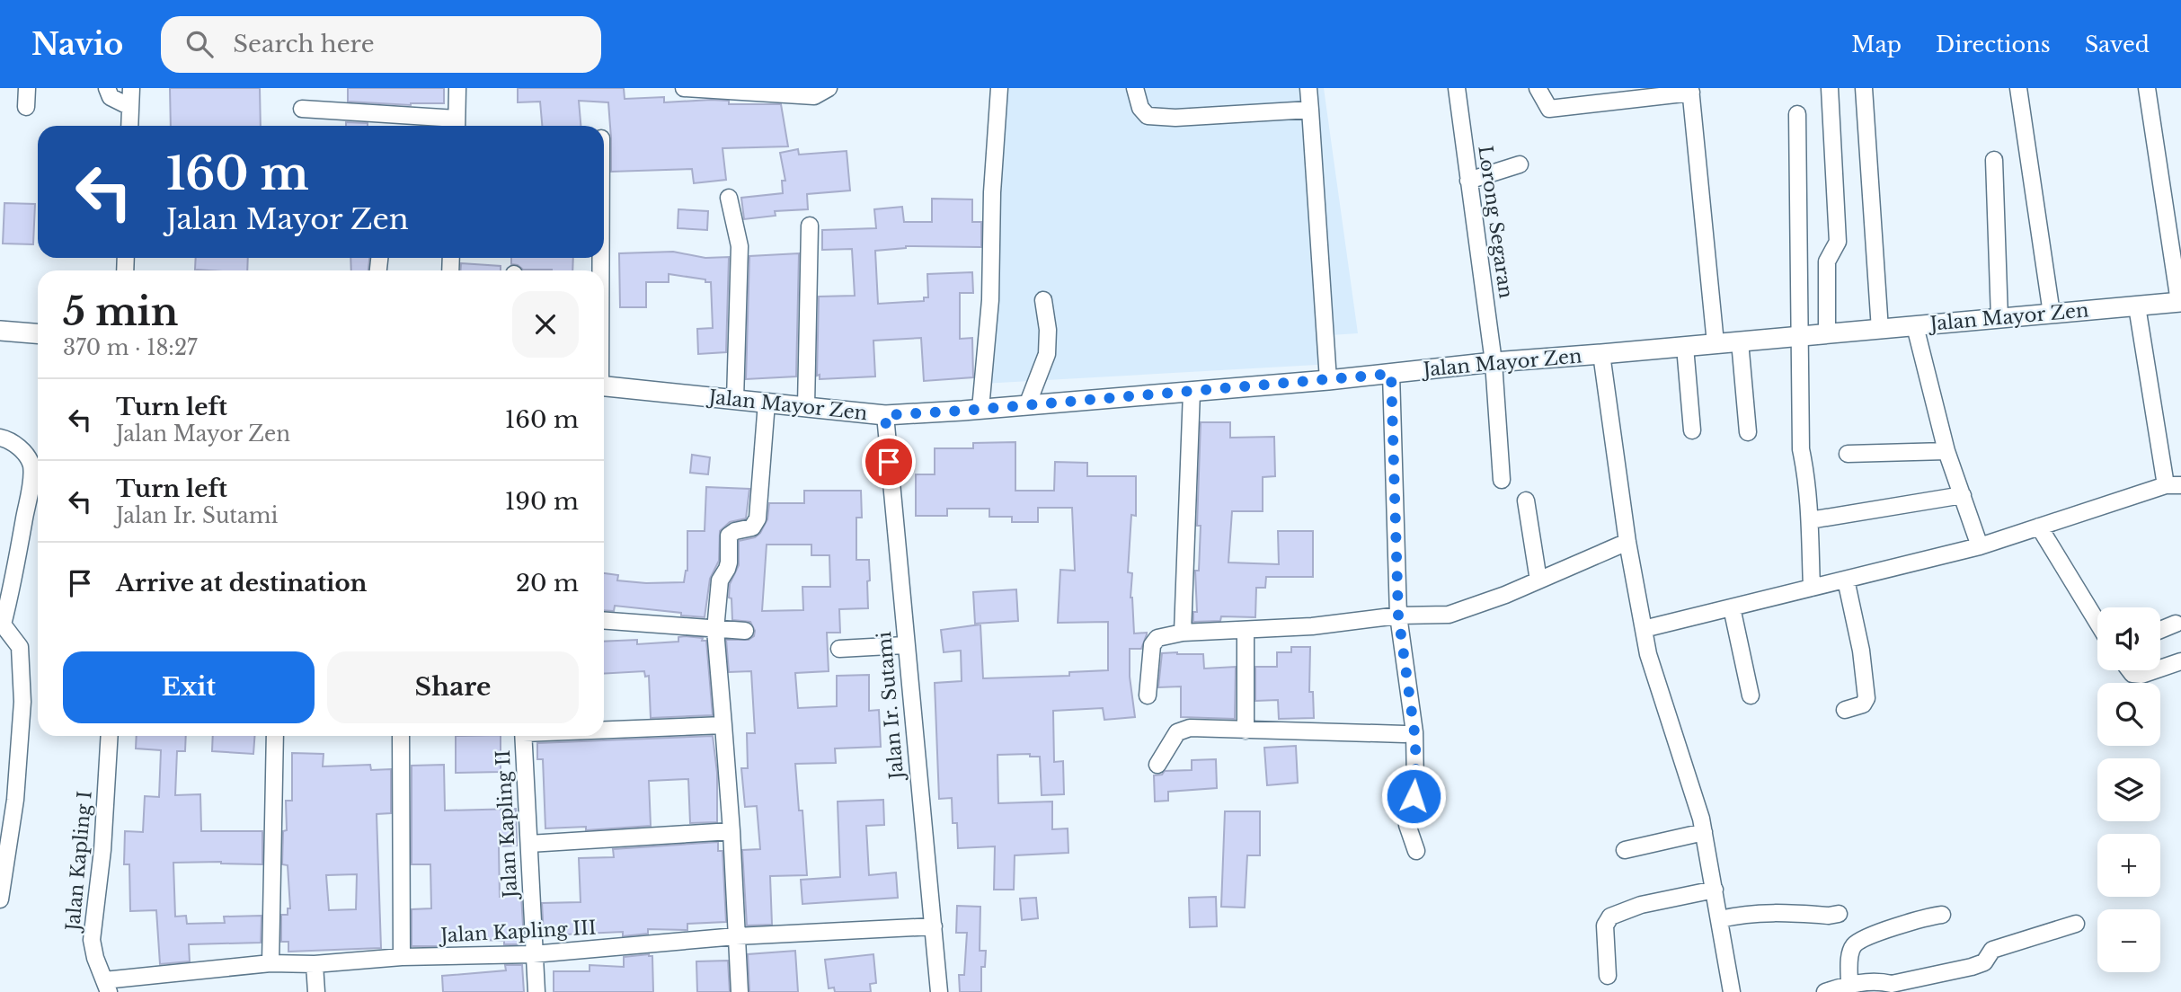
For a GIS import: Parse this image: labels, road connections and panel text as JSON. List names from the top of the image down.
{
  "streets": {
    "street": [
      "Lorong Segaran",
      "Jalan Mayor Zen",
      "Jalan Ir. Sutami",
      "Jalan Kapling II",
      "Jalan Kapling I",
      "Jalan Kapling III"
    ]
  },
  "crossings": [
    ["Lorong Segaran", "Jalan Mayor Zen"],
    ["Jalan Mayor Zen", "Jalan Ir. Sutami"],
    ["Jalan Ir. Sutami", "Jalan Kapling III"],
    ["Jalan Kapling II", "Jalan Kapling III"],
    ["Jalan Kapling I", "Jalan Kapling III"]
  ],
  "page": {
    "header": "Navio",
    "search": "Search here",
    "nav": ["Map", "Directions", "Saved"],
    "turn": ["160 m", "Jalan Mayor Zen"],
    "heading": ["5 min", "370 m · 18:27"],
    "list": [
      {
        "name": "Turn left",
        "note": "Jalan Mayor Zen",
        "value": "160 m"
      },
      {
        "name": "Turn left",
        "note": "Jalan Ir. Sutami",
        "value": "190 m"
      },
      {
        "name": "Arrive at destination",
        "value": "20 m"
      }
    ],
    "map_buttons": ["+", "−"],
    "buttons": ["Exit", "Share"]
  }
}
